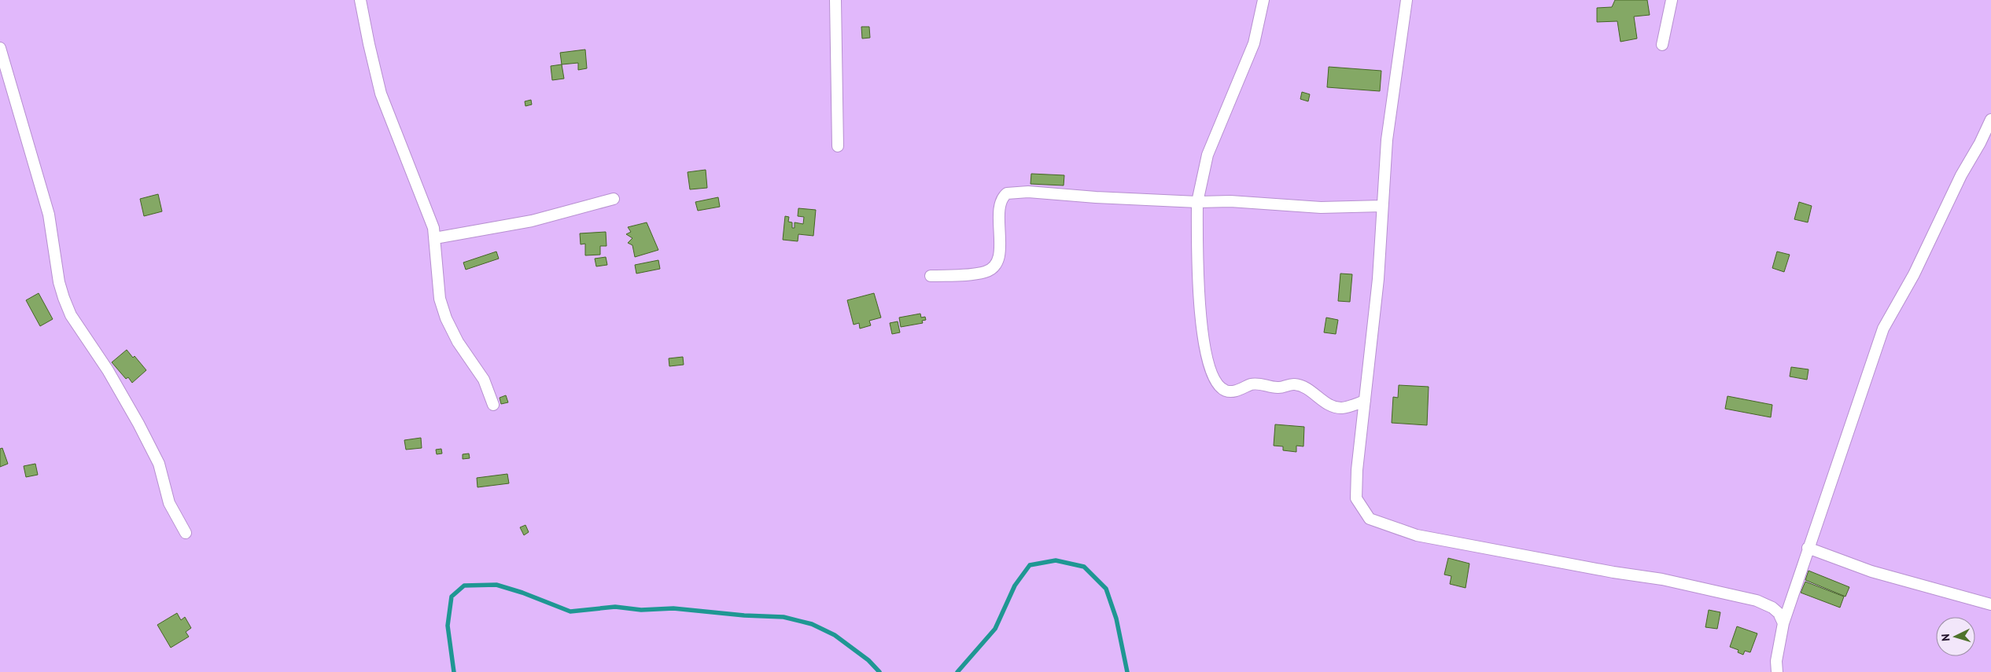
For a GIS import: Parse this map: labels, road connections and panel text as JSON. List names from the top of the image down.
{
  "north": "left"
}
